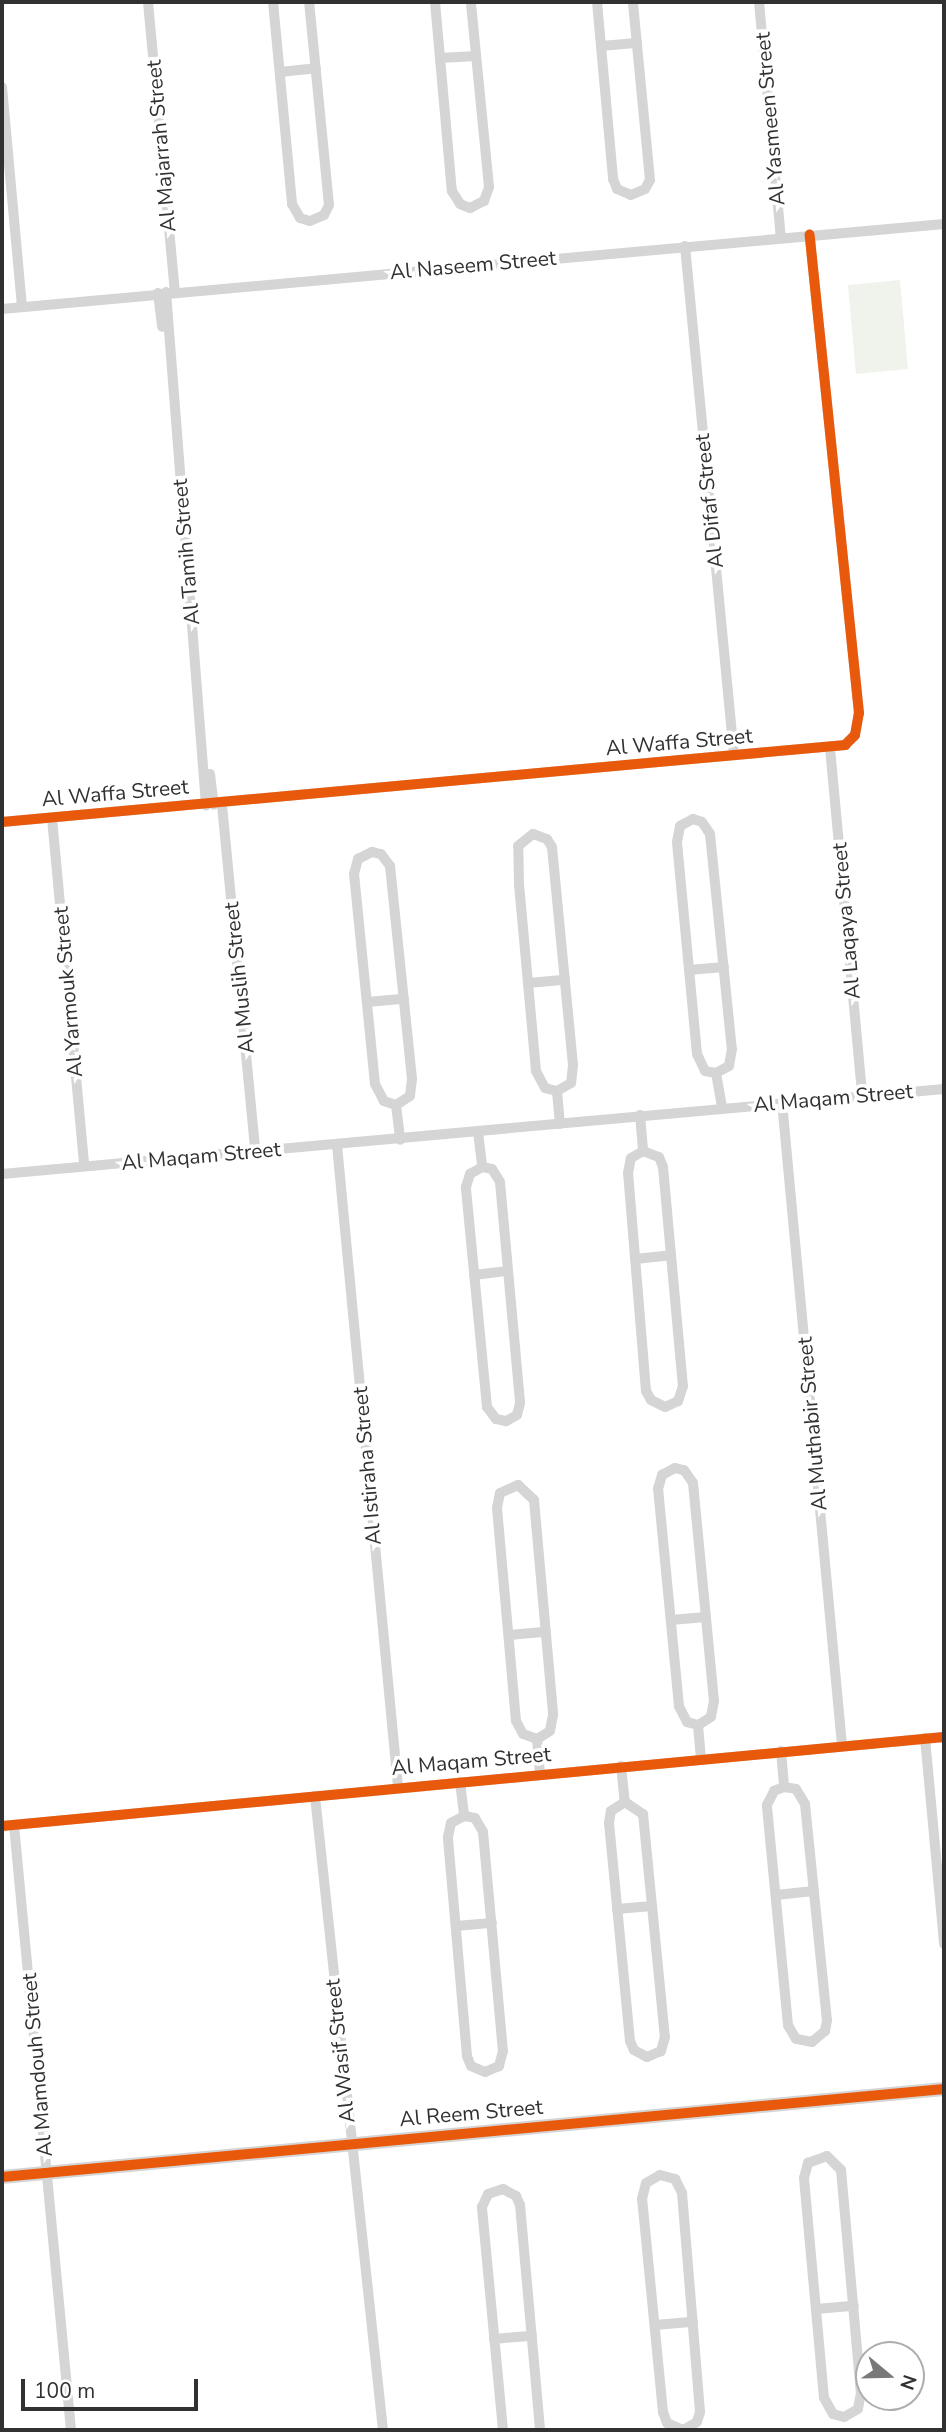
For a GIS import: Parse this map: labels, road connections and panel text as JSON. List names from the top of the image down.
{
  "streets": {
    "street": [
      "Al Yasmeen Street",
      "Al Majarrah Street",
      "Al Naseem Street",
      "Al Difaf Street",
      "Al Tamih Street",
      "Al Waffa Street",
      "Al Laqaya Street",
      "Al Muslih Street",
      "Al Yarmouk Street",
      "Al Maqam Street",
      "Al Muthabir Street",
      "Al Istiraha Street",
      "Al Wasif Street",
      "Al Mamdouh Street",
      "Al Reem Street"
    ]
  },
  "crossings": [
    ["Al Yasmeen Street", "Al Naseem Street"],
    ["Al Majarrah Street", "Al Naseem Street"],
    ["Al Majarrah Street", "Al Tamih Street"],
    ["Al Naseem Street", "Al Difaf Street"],
    ["Al Naseem Street", "Al Tamih Street"],
    ["Al Difaf Street", "Al Waffa Street"],
    ["Al Tamih Street", "Al Waffa Street"],
    ["Al Tamih Street", "Al Muslih Street"],
    ["Al Waffa Street", "Al Laqaya Street"],
    ["Al Waffa Street", "Al Muslih Street"],
    ["Al Waffa Street", "Al Yarmouk Street"],
    ["Al Laqaya Street", "Al Maqam Street"],
    ["Al Muslih Street", "Al Maqam Street"],
    ["Al Yarmouk Street", "Al Maqam Street"],
    ["Al Maqam Street", "Al Muthabir Street"],
    ["Al Maqam Street", "Al Istiraha Street"],
    ["Al Maqam Street", "Al Wasif Street"],
    ["Al Maqam Street", "Al Mamdouh Street"],
    ["Al Wasif Street", "Al Reem Street"],
    ["Al Mamdouh Street", "Al Reem Street"]
  ],
  "scale_bar": "100 m",
  "north": "right"
}
